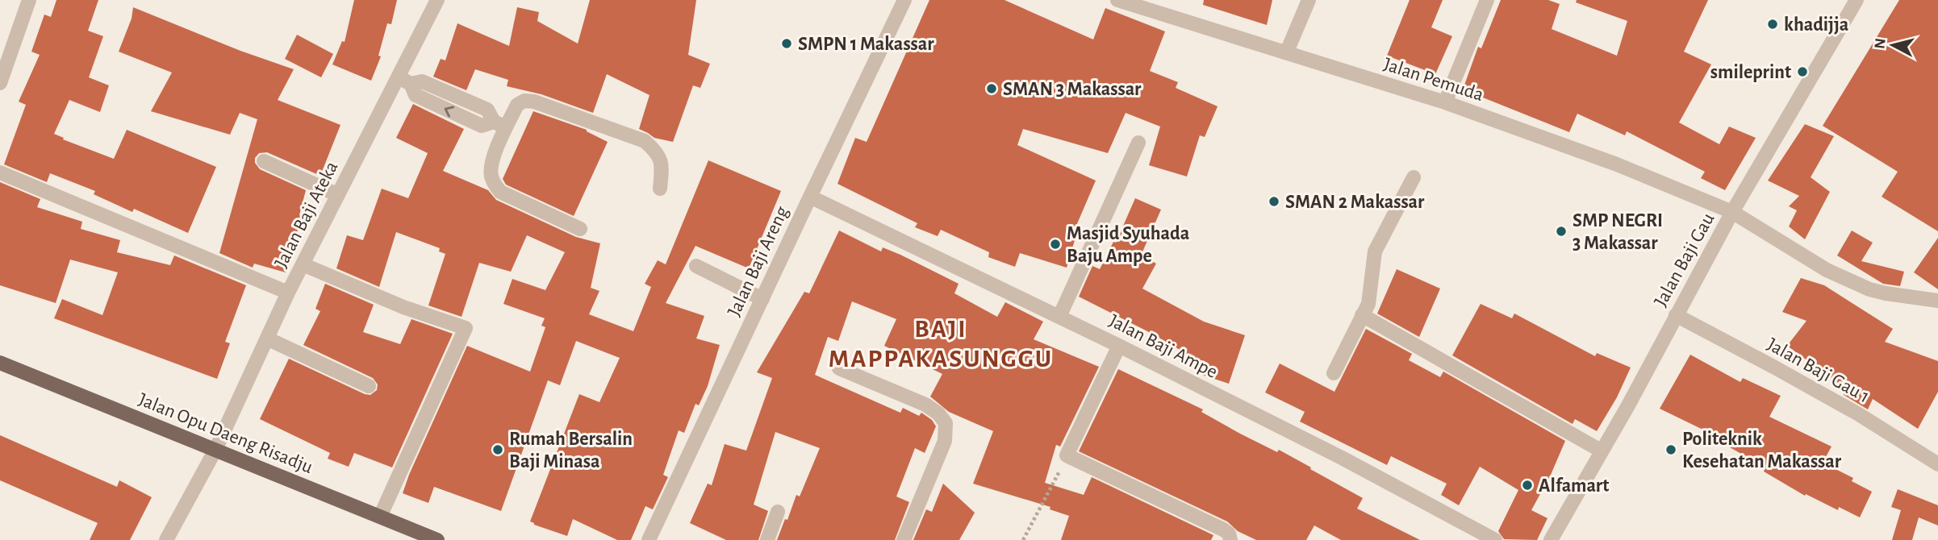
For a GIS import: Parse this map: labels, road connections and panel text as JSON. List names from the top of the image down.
{
  "streets": {
    "main road": ["Jalan Opu Daeng Risadju"],
    "street": [
      "Jalan Pemuda",
      "Jalan Baji Ateka",
      "Jalan Baji Gau",
      "Jalan Baji Areng",
      "Jalan Baji Ampe",
      "Jalan Baji Gau 1"
    ]
  },
  "crossings": [
    ["Jalan Pemuda", "Jalan Baji Gau"],
    ["Jalan Baji Ateka", "Jalan Opu Daeng Risadju"],
    ["Jalan Baji Gau", "Jalan Baji Gau 1"],
    ["Jalan Baji Areng", "Jalan Baji Ampe"]
  ],
  "districts": ["BAJI MAPPAKASUNGGU"],
  "places": [
    "khadijja",
    "SMPN 1 Makassar",
    "smileprint",
    "SMAN 3 Makassar",
    "SMAN 2 Makassar",
    "SMP NEGRI 3 Makassar",
    "Masjid Syuhada Baju Ampe",
    "Rumah Bersalin Baji Minasa",
    "Politeknik Kesehatan Makassar",
    "Alfamart"
  ],
  "north": "left"
}
